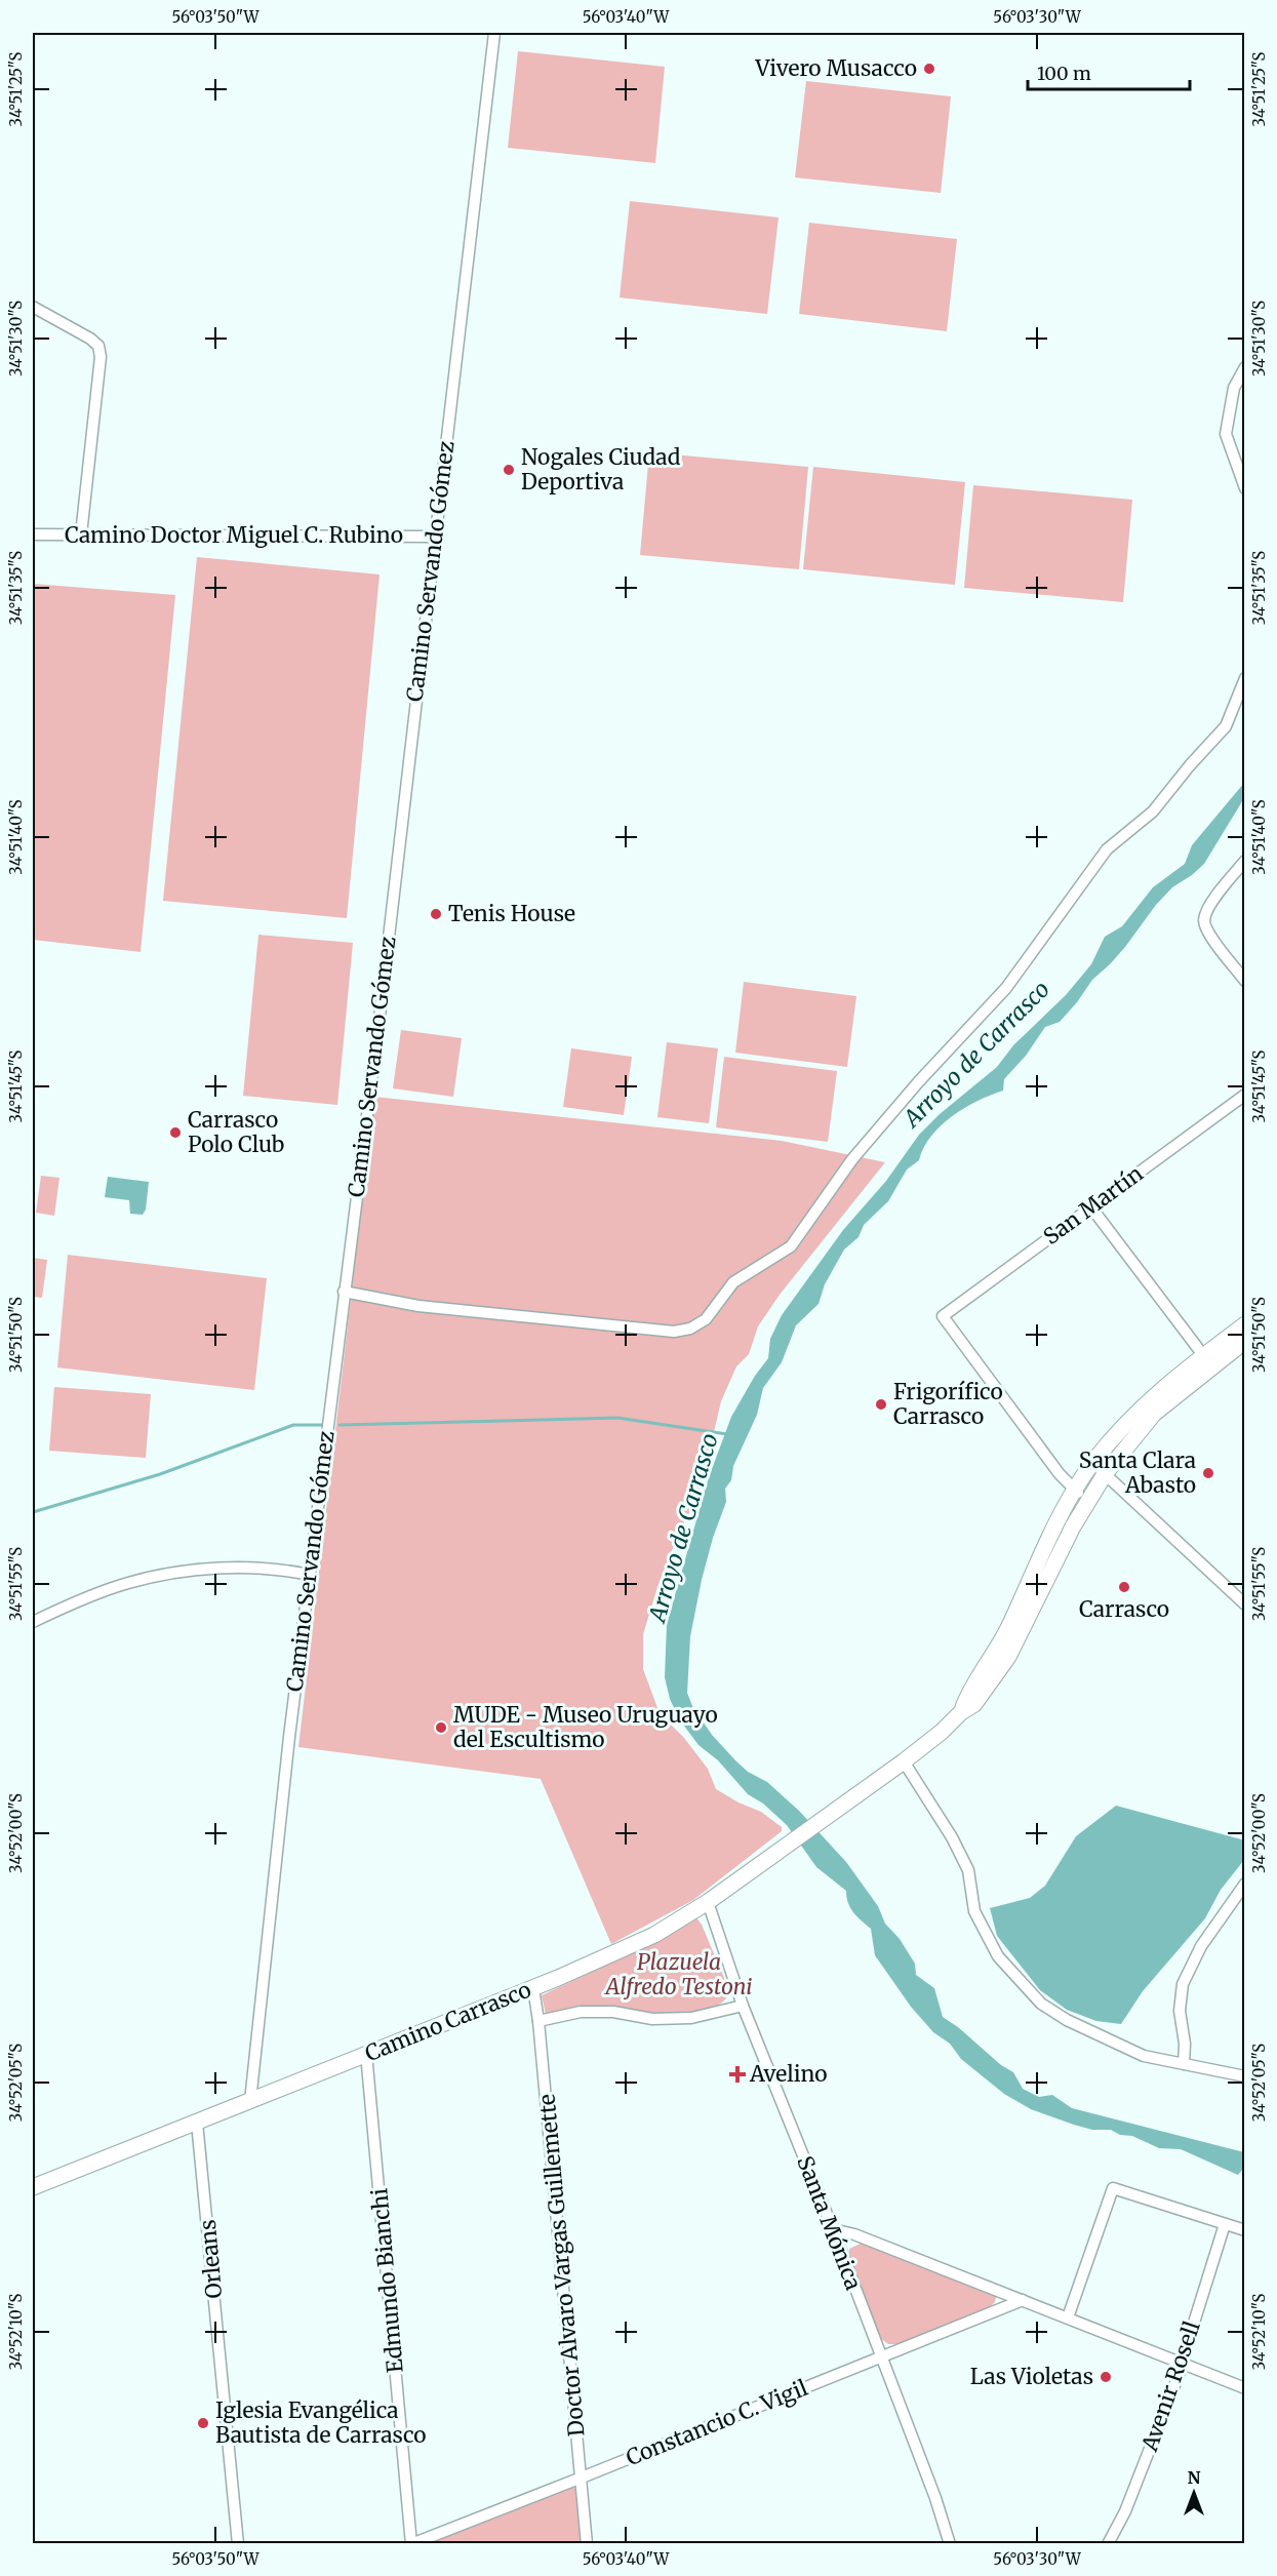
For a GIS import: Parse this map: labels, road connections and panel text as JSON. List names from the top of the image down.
{
  "streets": {
    "main road": ["Camino Carrasco"],
    "street": [
      "Camino Doctor Miguel C. Rubino",
      "Camino Servando Gómez",
      "San Martín",
      "Santa Mónica",
      "Orleans",
      "Doctor Alvaro Vargas Guillemette",
      "Edmundo Bianchi",
      "Avenir Rosell",
      "Constancio C. Vigil"
    ]
  },
  "crossings": [
    ["Camino Doctor Miguel C. Rubino", "Camino Servando Gómez"],
    ["Camino Servando Gómez", "Camino Carrasco"],
    ["San Martín", "Camino Carrasco"],
    ["Camino Carrasco", "Santa Mónica"],
    ["Camino Carrasco", "Orleans"],
    ["Camino Carrasco", "Doctor Alvaro Vargas Guillemette"],
    ["Camino Carrasco", "Edmundo Bianchi"],
    ["Santa Mónica", "Constancio C. Vigil"],
    ["Doctor Alvaro Vargas Guillemette", "Constancio C. Vigil"],
    ["Edmundo Bianchi", "Constancio C. Vigil"]
  ],
  "water": ["Arroyo de Carrasco"],
  "parks": ["Plazuela Alfredo Testoni"],
  "places": {
    "other": [
      "Vivero Musacco",
      "Nogales Ciudad Deportiva",
      "Tenis House",
      "Carrasco Polo Club",
      "Frigorífico Carrasco",
      "Santa Clara Abasto",
      "Carrasco",
      "MUDE - Museo Uruguayo del Escultismo",
      "Las Violetas",
      "Iglesia Evangélica Bautista de Carrasco"
    ],
    "health": ["Avelino"]
  },
  "scale_bar": "100 m",
  "north": "top",
  "coordinates": [
    "56°03'50\"W",
    "56°03'40\"W",
    "56°03'30\"W",
    "34°51'25\"S",
    "34°51'30\"S",
    "34°51'35\"S",
    "34°51'40\"S",
    "34°51'45\"S",
    "34°51'50\"S",
    "34°51'55\"S",
    "34°52'00\"S",
    "34°52'05\"S",
    "34°52'10\"S"
  ]
}
